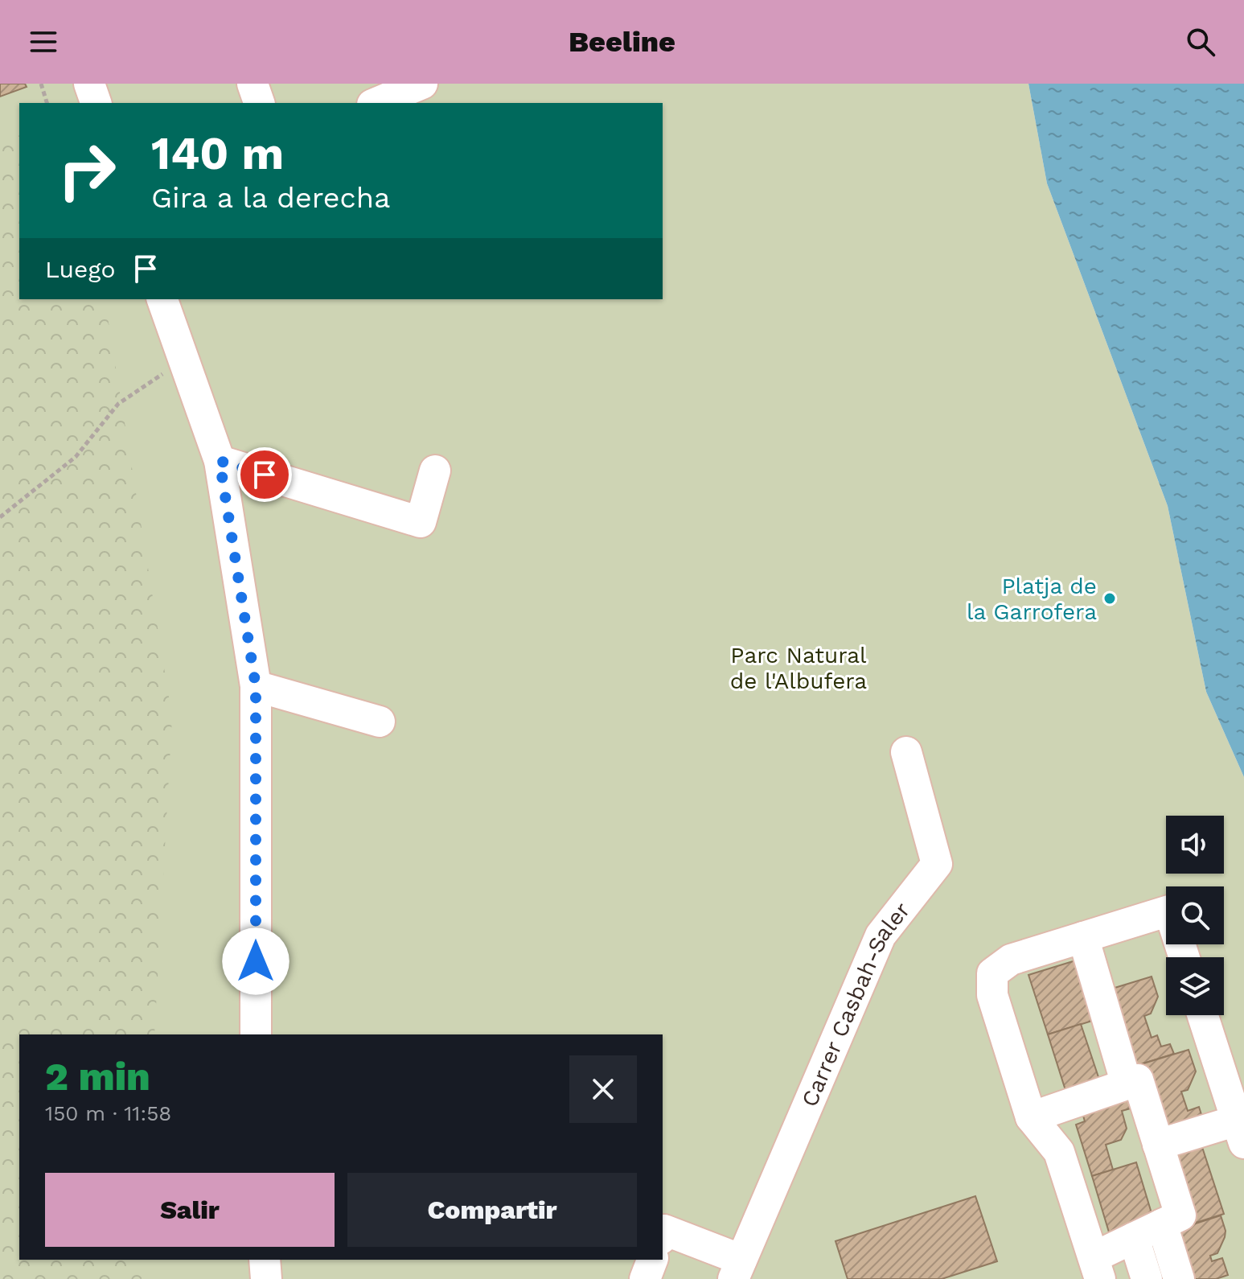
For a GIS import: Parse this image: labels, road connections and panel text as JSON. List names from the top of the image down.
{
  "streets": {
    "street": ["Carrer Casbah-Saler"]
  },
  "parks": ["Parc Natural de l'Albufera"],
  "places": ["Platja de la Garrofera"],
  "page": {
    "header": "Beeline",
    "turn": ["140 m", "Gira a la derecha"],
    "then": "Luego",
    "heading": ["2 min", "150 m · 11:58"],
    "buttons": ["Salir", "Compartir"]
  }
}
